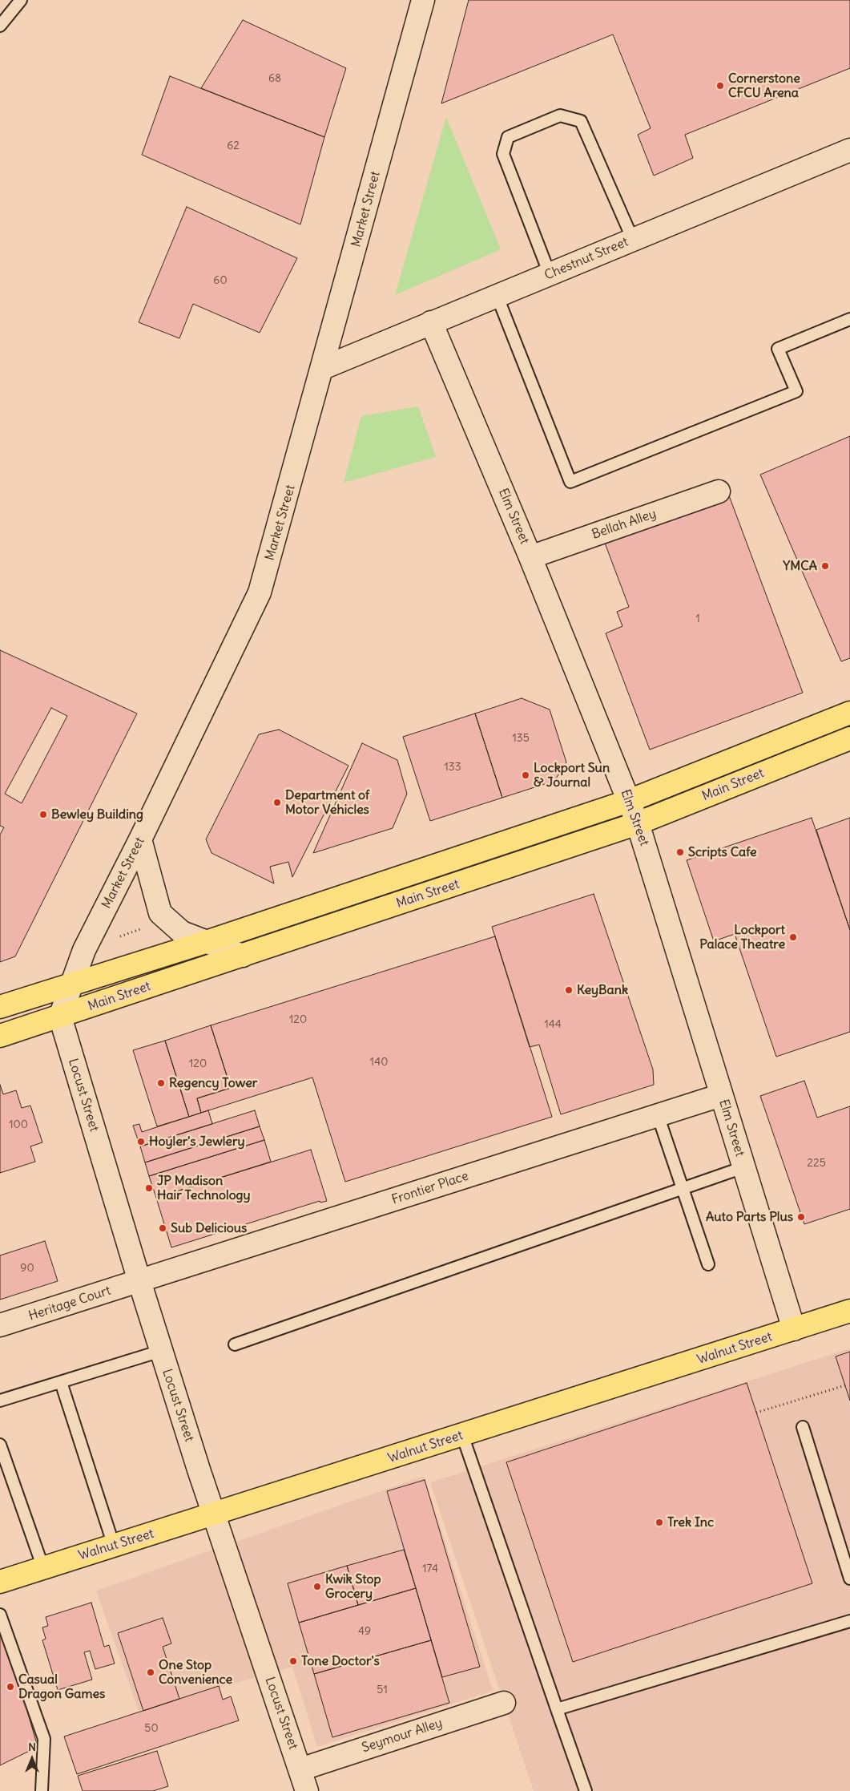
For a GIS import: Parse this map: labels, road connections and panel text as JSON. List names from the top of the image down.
{
  "streets": {
    "main road": ["Main Street", "Walnut Street"],
    "street": [
      "Market Street",
      "Chestnut Street",
      "Elm Street",
      "Bellah Alley",
      "Locust Street",
      "Frontier Place",
      "Heritage Court",
      "Seymour Alley"
    ]
  },
  "crossings": [
    ["Market Street", "Chestnut Street"],
    ["Market Street", "Main Street"],
    ["Market Street", "Locust Street"],
    ["Chestnut Street", "Elm Street"],
    ["Elm Street", "Bellah Alley"],
    ["Elm Street", "Main Street"],
    ["Elm Street", "Frontier Place"],
    ["Elm Street", "Walnut Street"],
    ["Main Street", "Locust Street"],
    ["Locust Street", "Frontier Place"],
    ["Locust Street", "Heritage Court"],
    ["Locust Street", "Walnut Street"],
    ["Locust Street", "Seymour Alley"],
    ["Frontier Place", "Heritage Court"]
  ],
  "places": [
    "Cornerstone CFCU Arena",
    "YMCA",
    "Lockport Sun & Journal",
    "Department of Motor Vehicles",
    "Bewley Building",
    "Scripts Cafe",
    "Lockport Palace Theatre",
    "KeyBank",
    "Regency Tower",
    "Hoyler's Jewlery",
    "JP Madison Hair Technology",
    "Auto Parts Plus",
    "Sub Delicious",
    "Trek Inc",
    "Kwik Stop Grocery",
    "Tone Doctor's",
    "One Stop Convenience",
    "Casual Dragon Games"
  ],
  "house_numbers": [
    "68",
    "62",
    "60",
    "1",
    "135",
    "133",
    "120",
    "144",
    "140",
    "120",
    "100",
    "225",
    "90",
    "174",
    "49",
    "51",
    "50"
  ],
  "north": "top"
}
